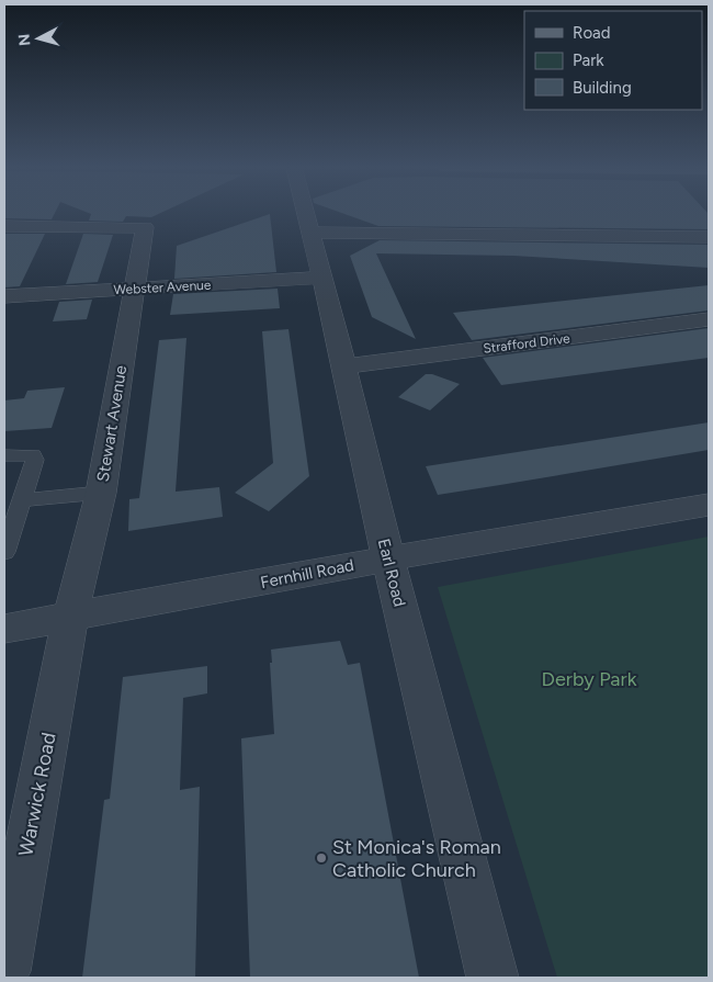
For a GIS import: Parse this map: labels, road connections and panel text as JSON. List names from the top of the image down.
{
  "streets": {
    "street": [
      "Webster Avenue",
      "Strafford Drive",
      "Stewart Avenue",
      "Earl Road",
      "Fernhill Road",
      "Warwick Road"
    ]
  },
  "crossings": [
    ["Webster Avenue", "Stewart Avenue"],
    ["Webster Avenue", "Earl Road"],
    ["Strafford Drive", "Earl Road"],
    ["Stewart Avenue", "Fernhill Road"],
    ["Stewart Avenue", "Warwick Road"],
    ["Earl Road", "Fernhill Road"],
    ["Fernhill Road", "Warwick Road"]
  ],
  "parks": ["Derby Park"],
  "places": ["St Monica's Roman Catholic Church"],
  "legend": ["Road", "Park", "Building"],
  "north": "left"
}
